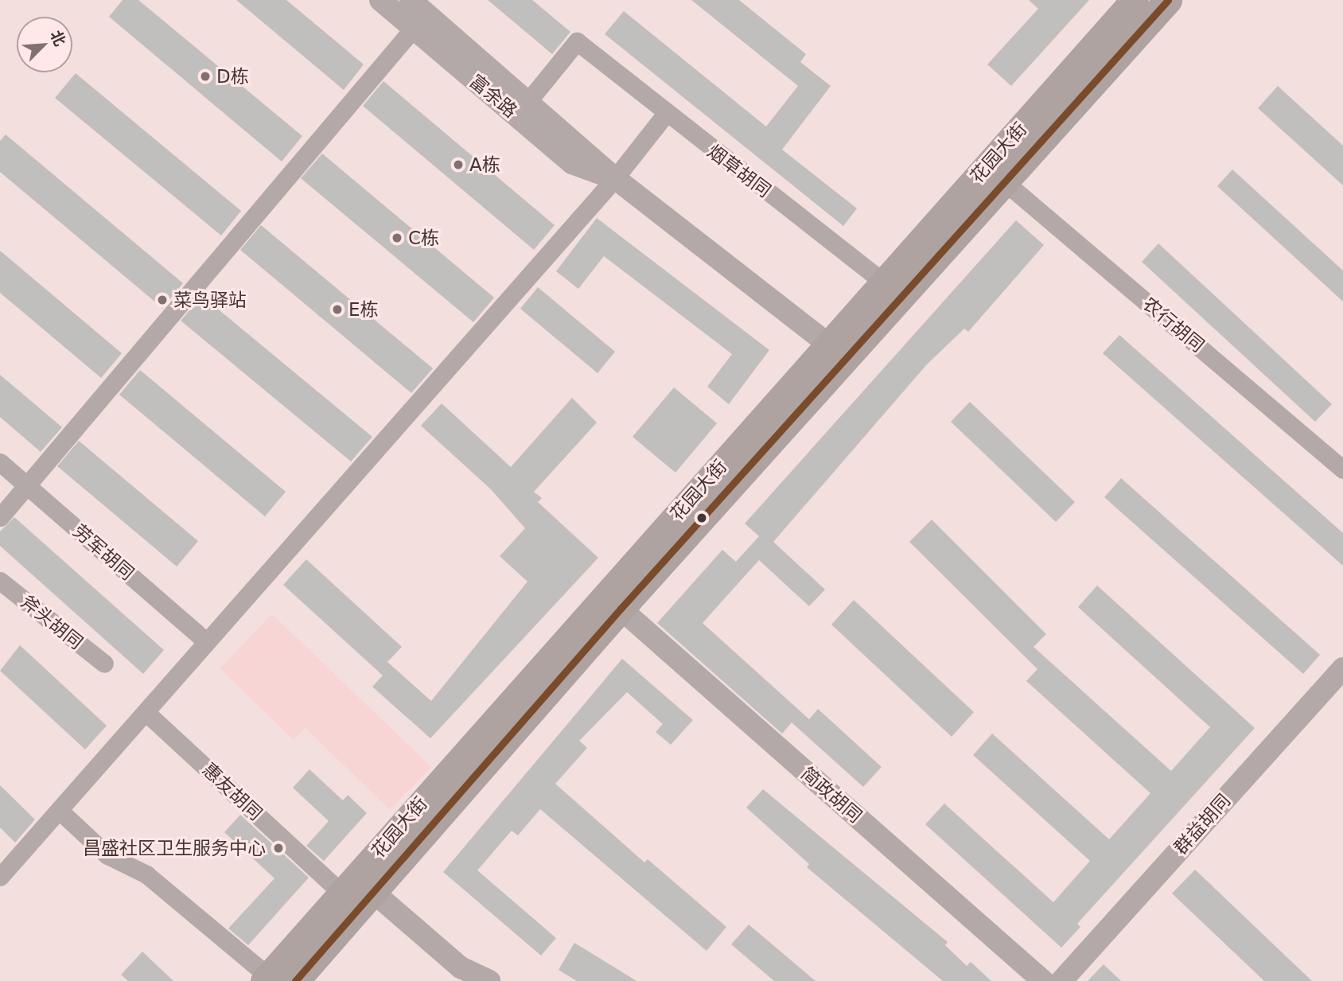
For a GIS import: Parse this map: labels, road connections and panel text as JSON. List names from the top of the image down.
{
  "streets": {
    "main road": ["花园大街"],
    "street": [
      "富余路",
      "烟草胡同",
      "农行胡同",
      "劳军胡同",
      "斧头胡同",
      "惠友胡同",
      "简政胡同",
      "群益胡同"
    ]
  },
  "crossings": [
    ["富余路", "花园大街"],
    ["富余路", "烟草胡同"],
    ["花园大街", "烟草胡同"],
    ["花园大街", "农行胡同"],
    ["花园大街", "惠友胡同"],
    ["花园大街", "简政胡同"]
  ],
  "places": [
    "D栋",
    "A栋",
    "C栋",
    "菜鸟驿站",
    "E栋",
    "昌盛社区卫生服务中心"
  ],
  "north": "top right"
}
